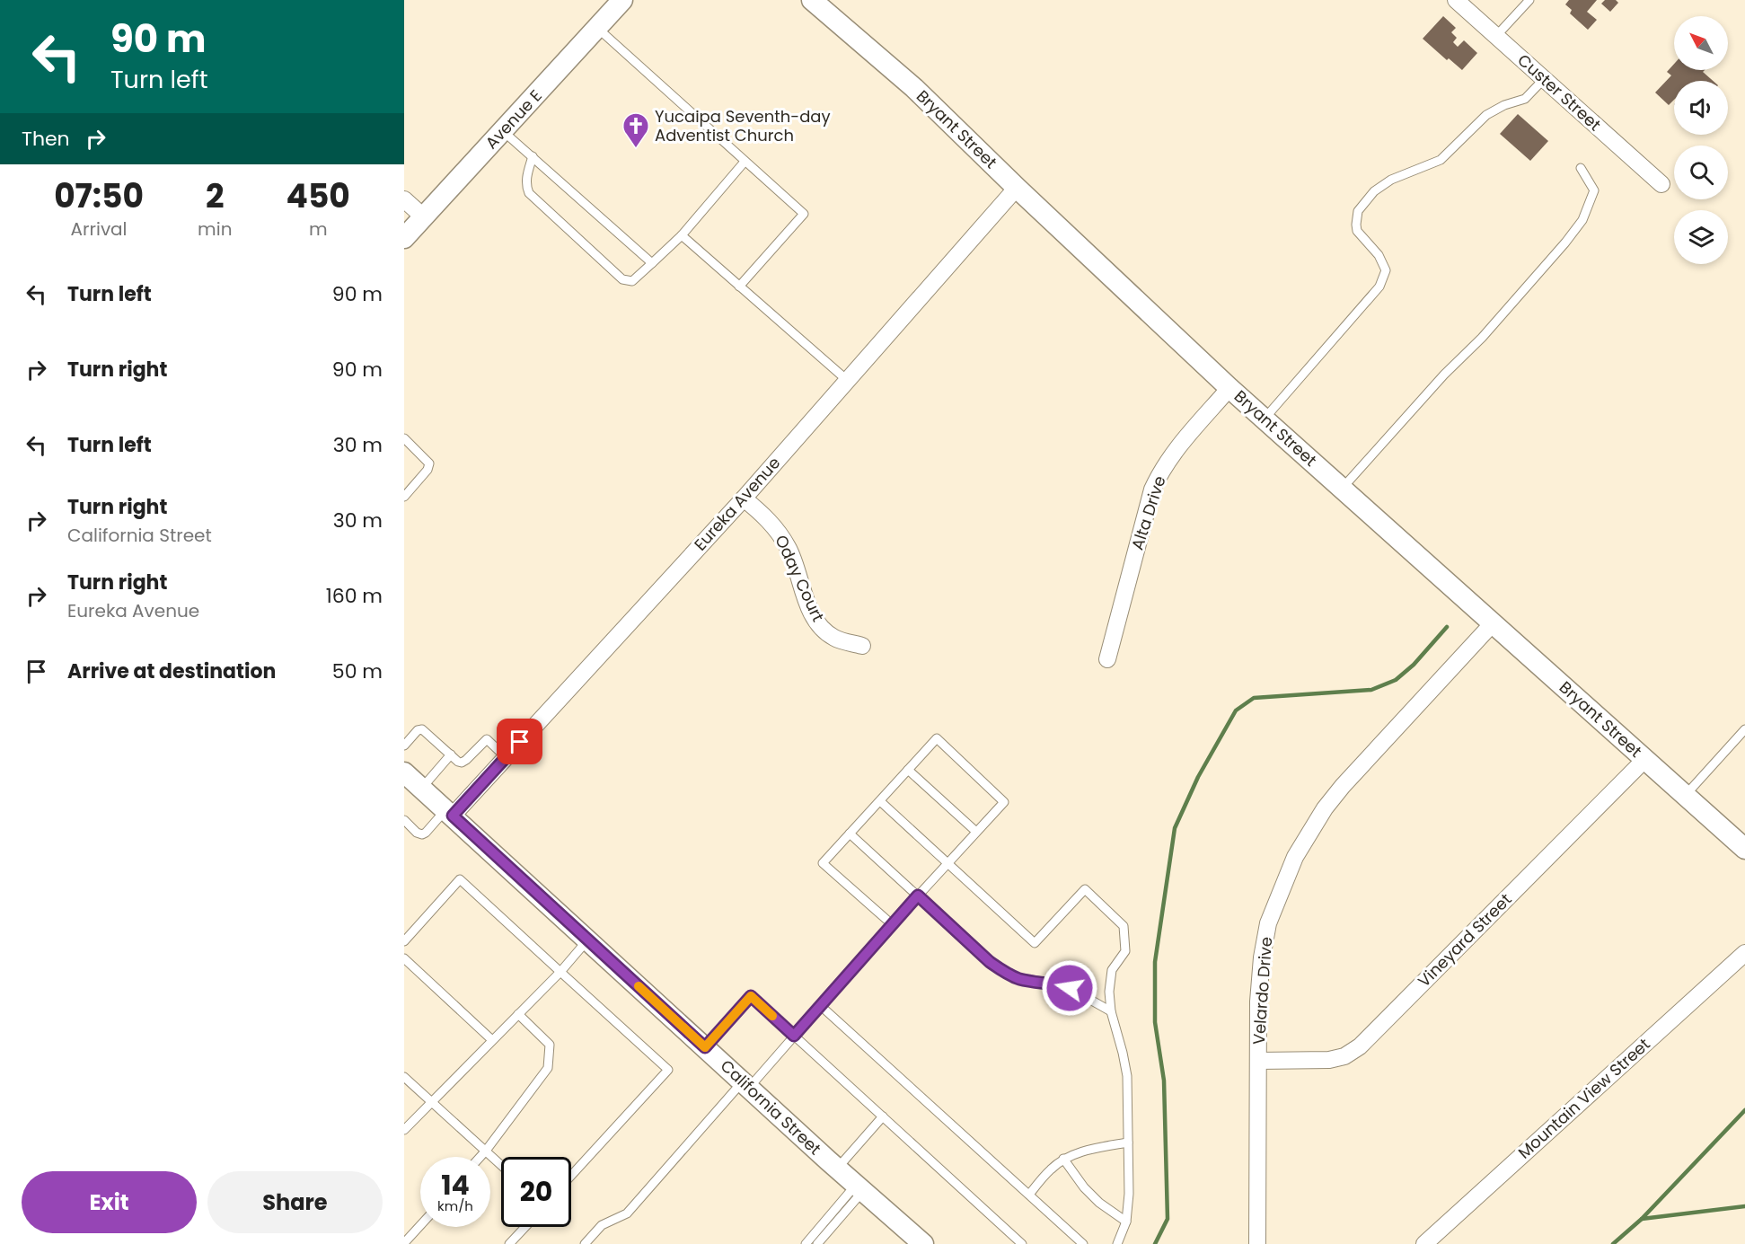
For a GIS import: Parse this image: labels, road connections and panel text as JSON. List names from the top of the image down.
{
  "streets": {
    "street": [
      "Custer Street",
      "Avenue E",
      "Bryant Street",
      "Eureka Avenue",
      "Alta Drive",
      "Oday Court",
      "Vineyard Street",
      "Velardo Drive",
      "Mountain View Street",
      "California Street"
    ]
  },
  "crossings": [
    ["Bryant Street", "Eureka Avenue"],
    ["Bryant Street", "Alta Drive"],
    ["Bryant Street", "Vineyard Street"],
    ["Bryant Street", "Velardo Drive"],
    ["Eureka Avenue", "Oday Court"],
    ["Eureka Avenue", "California Street"],
    ["Vineyard Street", "Velardo Drive"]
  ],
  "places": {
    "church": ["Yucaipa Seventh-day Adventist Church"]
  },
  "north": "top left",
  "page": {
    "turn": ["90 m", "Turn left"],
    "then": "Then",
    "eta": [
      "07:50",
      "Arrival",
      "2",
      "min",
      "450",
      "m"
    ],
    "list": [
      {
        "name": "Turn left",
        "value": "90 m"
      },
      {
        "name": "Turn right",
        "value": "90 m"
      },
      {
        "name": "Turn left",
        "value": "30 m"
      },
      {
        "name": "Turn right",
        "note": "California Street",
        "value": "30 m"
      },
      {
        "name": "Turn right",
        "note": "Eureka Avenue",
        "value": "160 m"
      },
      {
        "name": "Arrive at destination",
        "value": "50 m"
      }
    ],
    "speed": "14 km/h",
    "limit": "20",
    "buttons": ["Exit", "Share"]
  }
}
